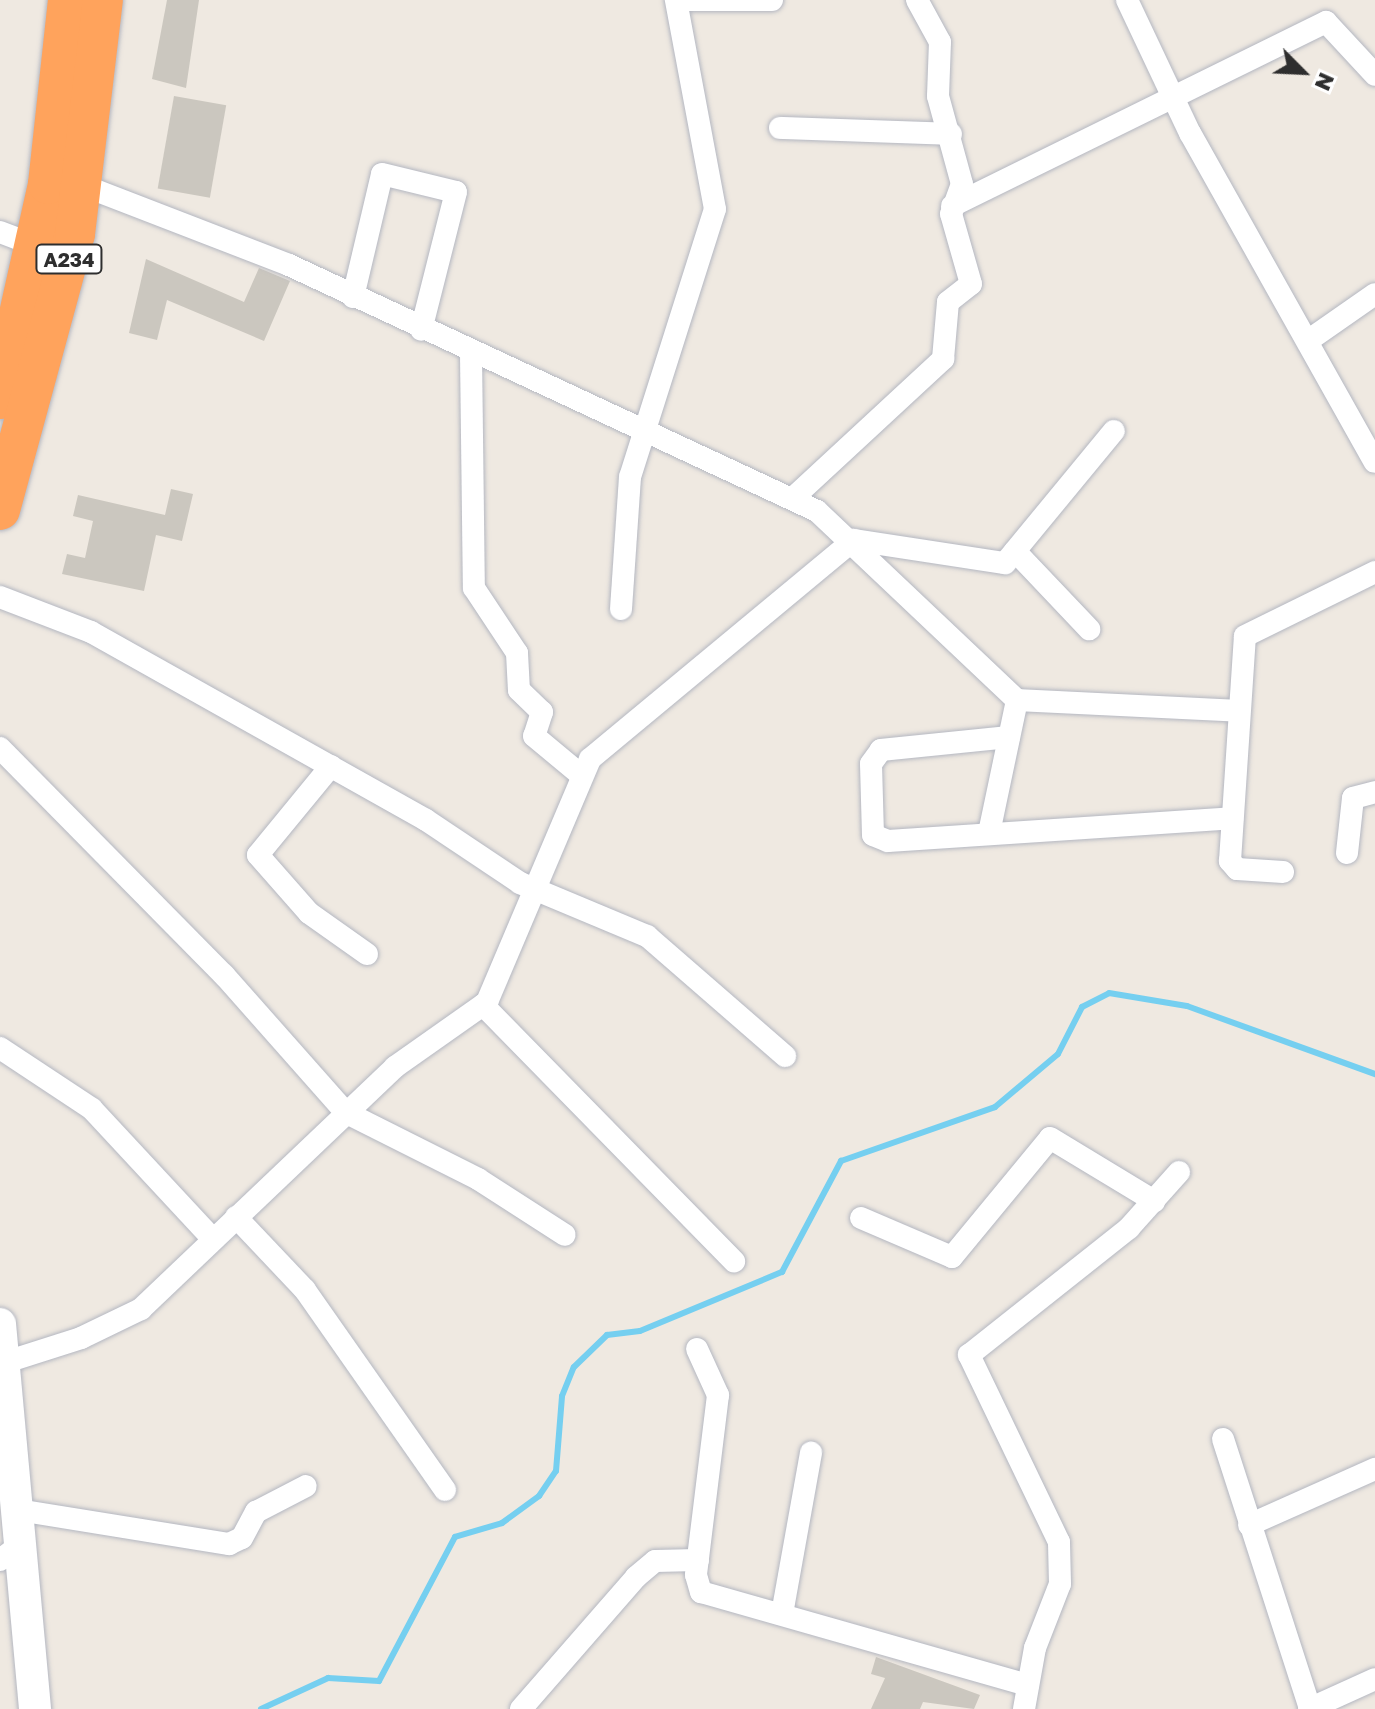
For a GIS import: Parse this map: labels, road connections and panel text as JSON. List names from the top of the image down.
{
  "streets": {
    "highway": ["A234"]
  },
  "north": "bottom right"
}
